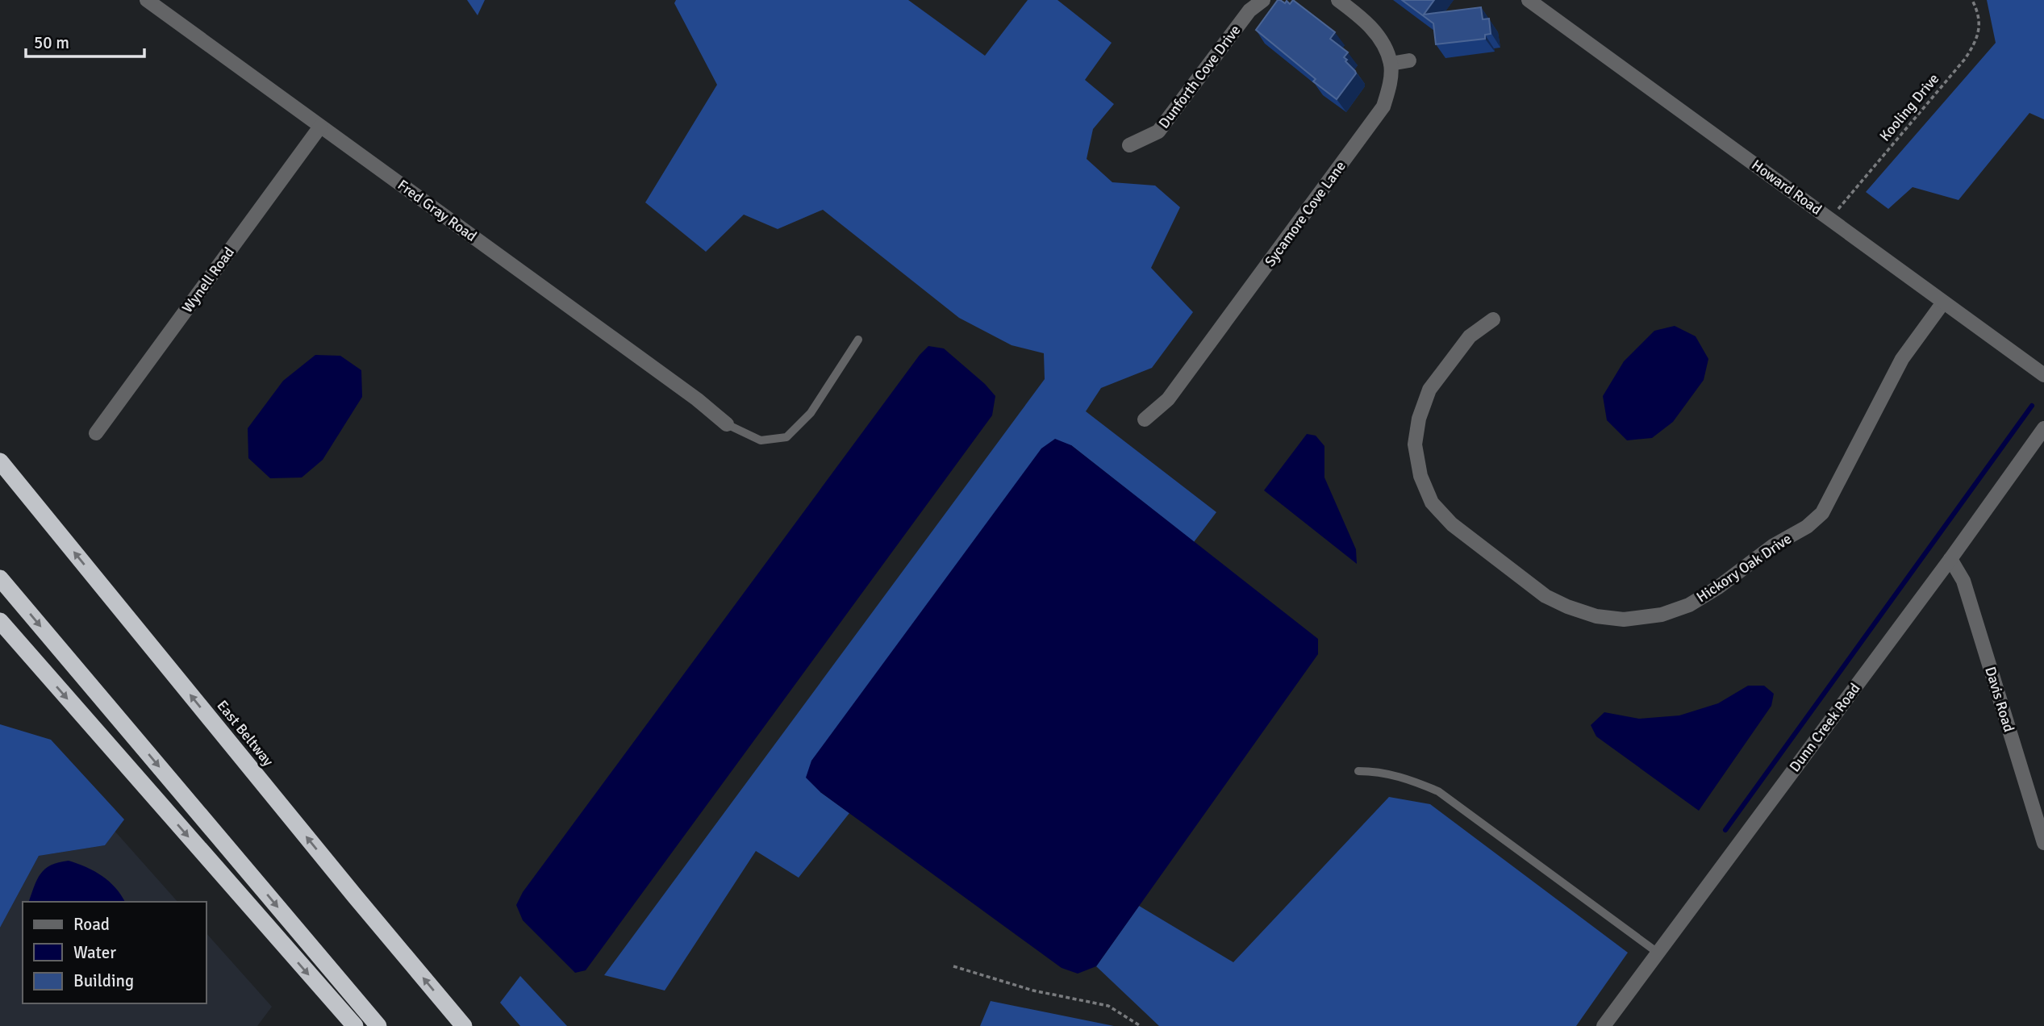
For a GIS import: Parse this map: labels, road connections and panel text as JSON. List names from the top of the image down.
{
  "streets": {
    "highway": ["East Beltway"],
    "street": [
      "Dunforth Cove Drive",
      "Howard Road",
      "Fred Gray Road",
      "Sycamore Cove Lane",
      "Wynell Road",
      "Hickory Oak Drive",
      "Davis Road",
      "Dunn Creek Road"
    ],
    "path": ["Kooling Drive"]
  },
  "crossings": [
    ["Kooling Drive", "Howard Road"],
    ["Howard Road", "Hickory Oak Drive"],
    ["Fred Gray Road", "Wynell Road"],
    ["Davis Road", "Dunn Creek Road"]
  ],
  "legend": ["Road", "Water", "Building"],
  "scale_bar": "50 m"
}
